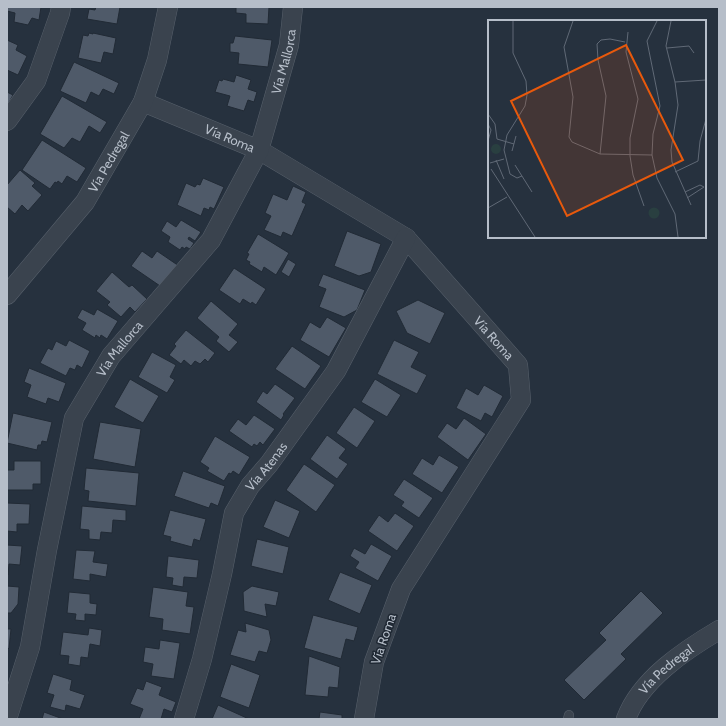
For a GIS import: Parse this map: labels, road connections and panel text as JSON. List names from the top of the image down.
{
  "streets": {
    "street": [
      "Vía Mallorca",
      "Vía Roma",
      "Vía Pedregal",
      "Vía Atenas"
    ]
  },
  "crossings": [
    ["Vía Mallorca", "Vía Roma"],
    ["Vía Roma", "Vía Pedregal"],
    ["Vía Roma", "Vía Atenas"]
  ]
}
